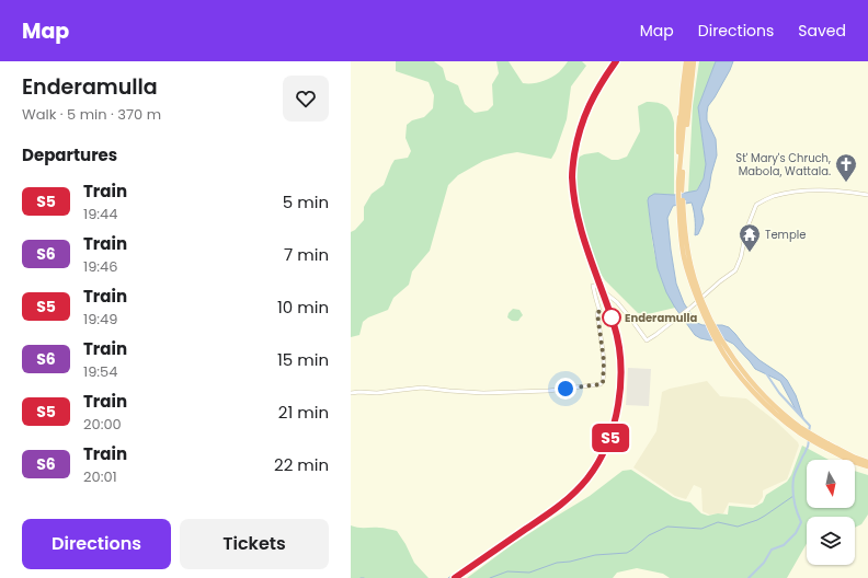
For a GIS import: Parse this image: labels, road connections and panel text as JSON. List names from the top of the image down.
{
  "places": {
    "church": ["St' Mary's Chruch, Mabola, Wattala."],
    "temple": ["Temple"],
    "other": ["Enderamulla"]
  },
  "north": "bottom",
  "page": {
    "header": "Map",
    "nav": ["Map", "Directions", "Saved"],
    "heading": [
      ["Enderamulla", "Walk · 5 min · 370 m"],
      "Departures"
    ],
    "on_map": "S5",
    "list": [
      {
        "mark": "S5",
        "name": "Train",
        "note": "19:44",
        "value": "5 min"
      },
      {
        "mark": "S6",
        "name": "Train",
        "note": "19:46",
        "value": "7 min"
      },
      {
        "mark": "S5",
        "name": "Train",
        "note": "19:49",
        "value": "10 min"
      },
      {
        "mark": "S6",
        "name": "Train",
        "note": "19:54",
        "value": "15 min"
      },
      {
        "mark": "S5",
        "name": "Train",
        "note": "20:00",
        "value": "21 min"
      },
      {
        "mark": "S6",
        "name": "Train",
        "note": "20:01",
        "value": "22 min"
      }
    ],
    "buttons": ["Directions", "Tickets"]
  }
}
